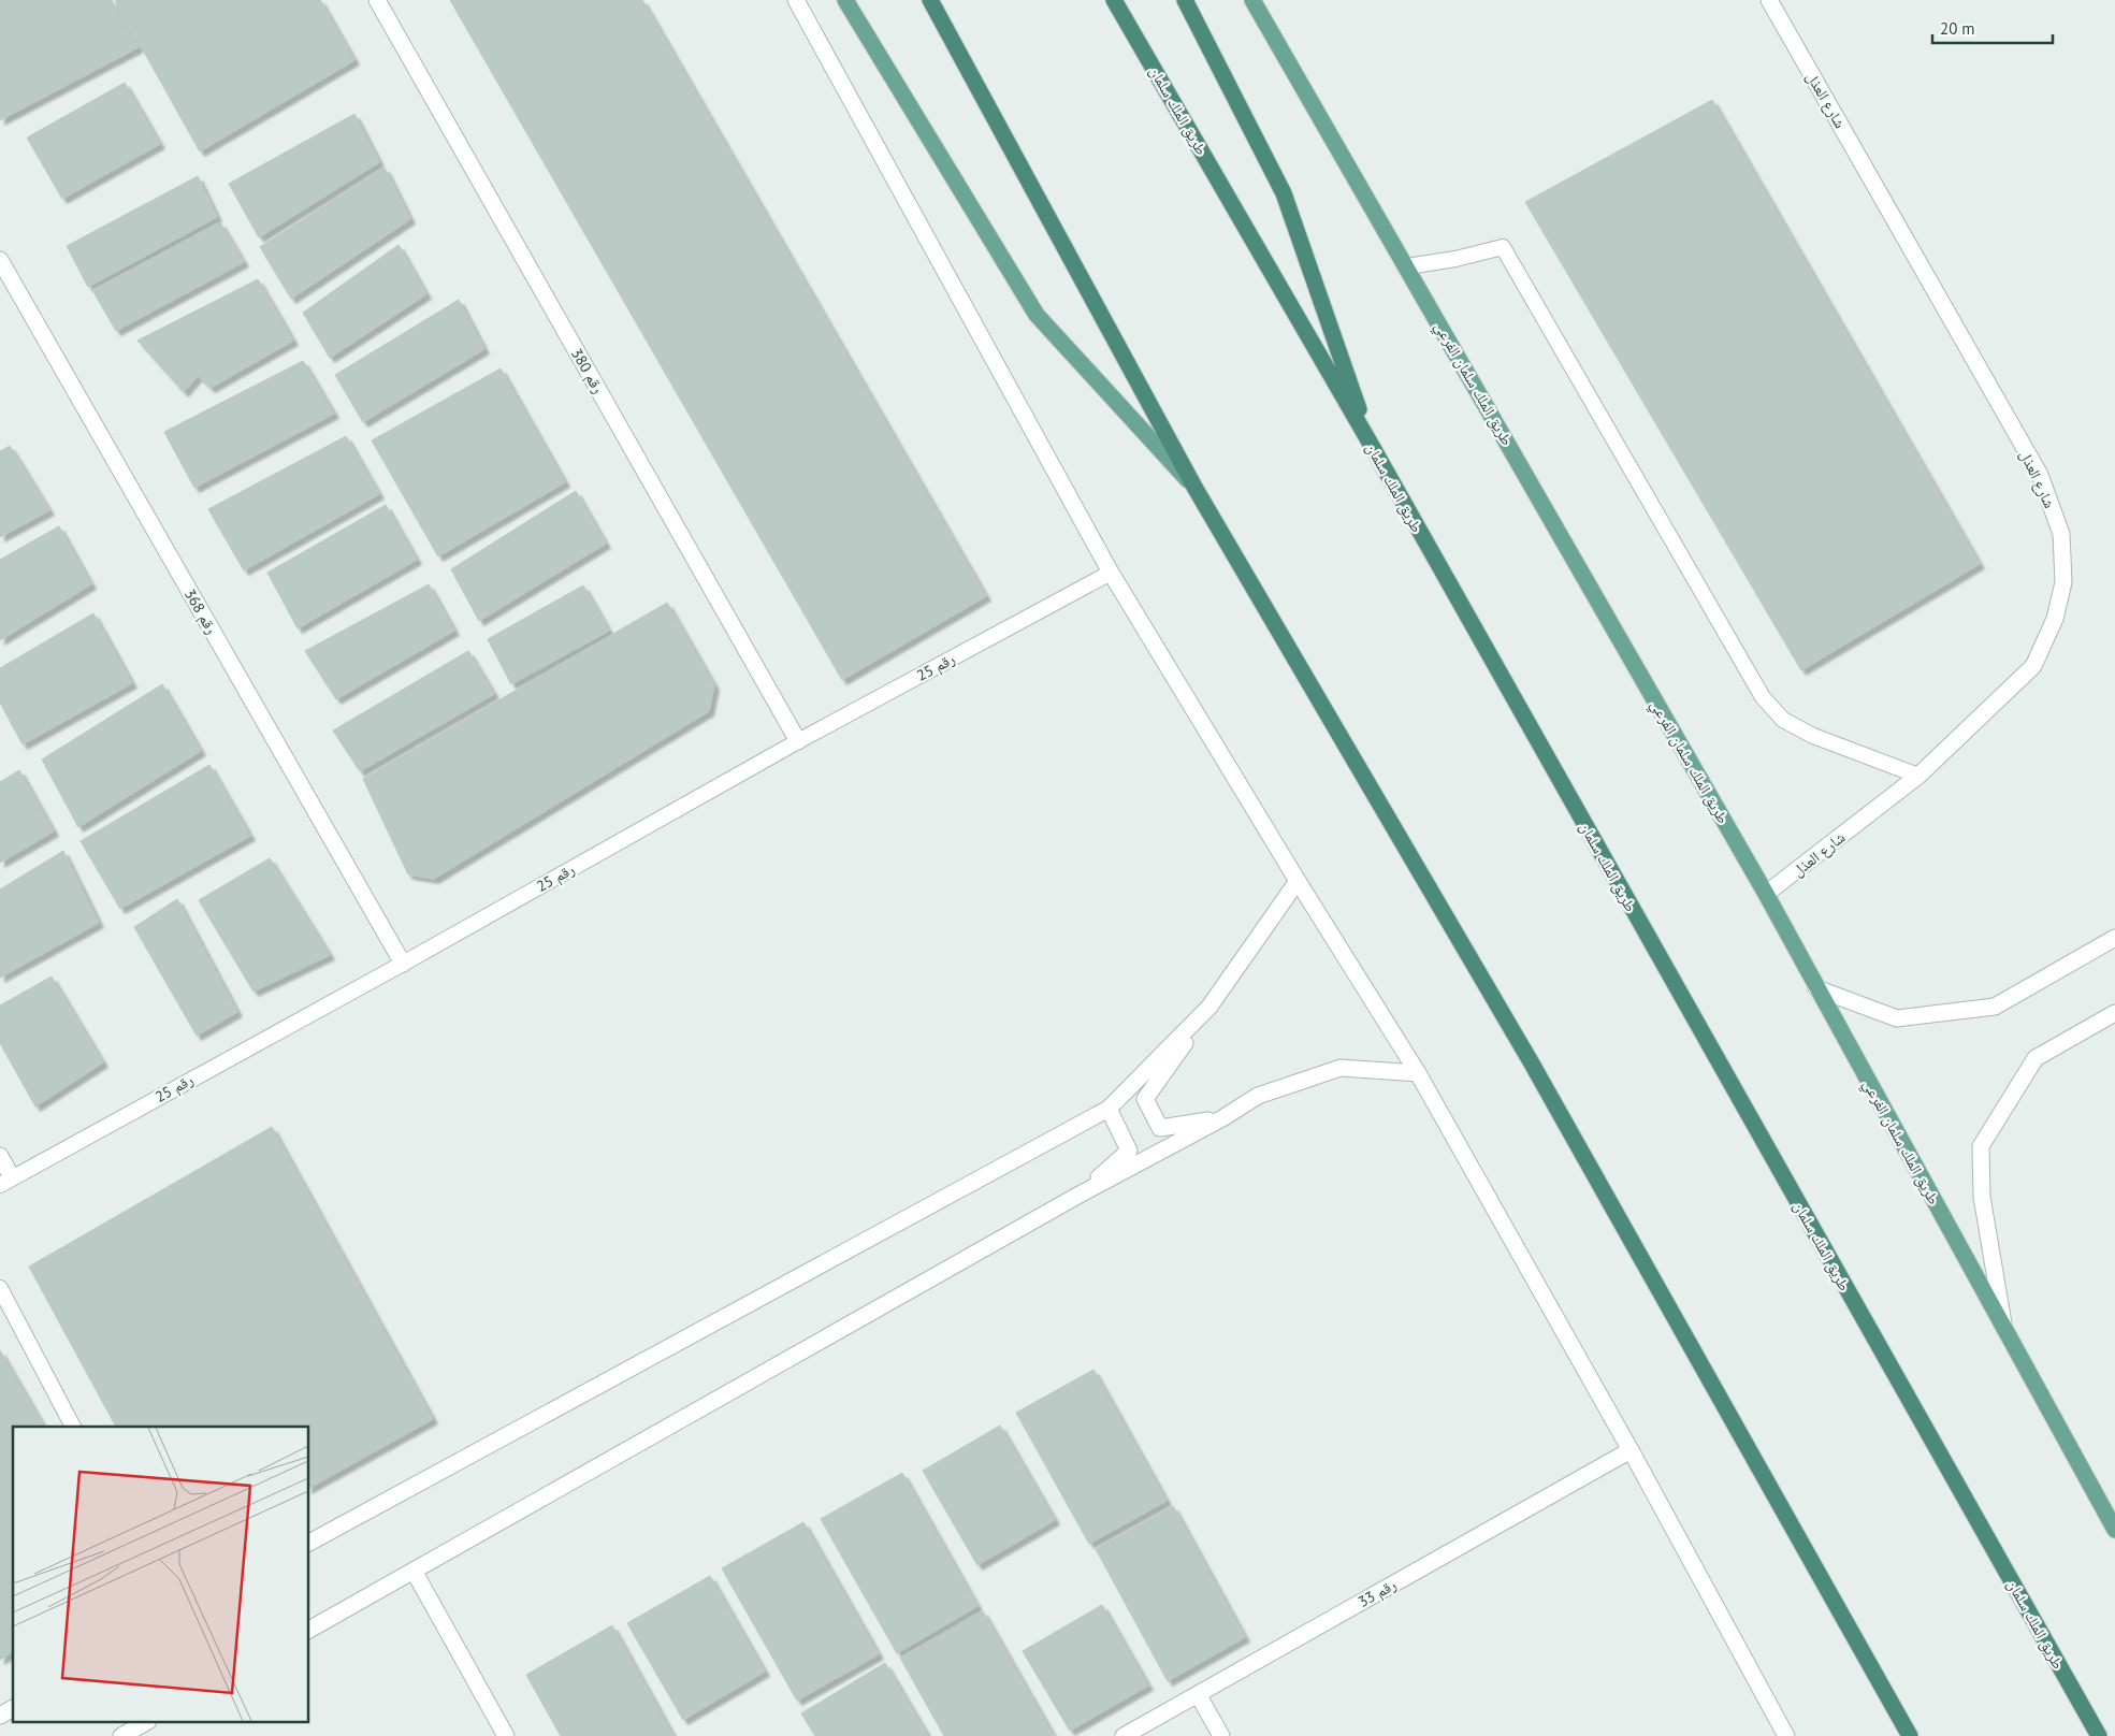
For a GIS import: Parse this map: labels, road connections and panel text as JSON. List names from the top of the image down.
{
  "streets": {
    "highway": ["طريق الملك سلمان"],
    "main road": ["طريق الملك سلمان الفرعي"],
    "street": [
      "شارع العذل",
      "رقم 380",
      "رقم 368",
      "رقم 33"
    ],
    "lane": ["رقم 25"]
  },
  "crossings": [
    ["شارع العذل", "طريق الملك سلمان الفرعي"],
    ["رقم 380", "رقم 25"],
    ["رقم 368", "رقم 25"]
  ],
  "scale_bar": "20 m"
}
